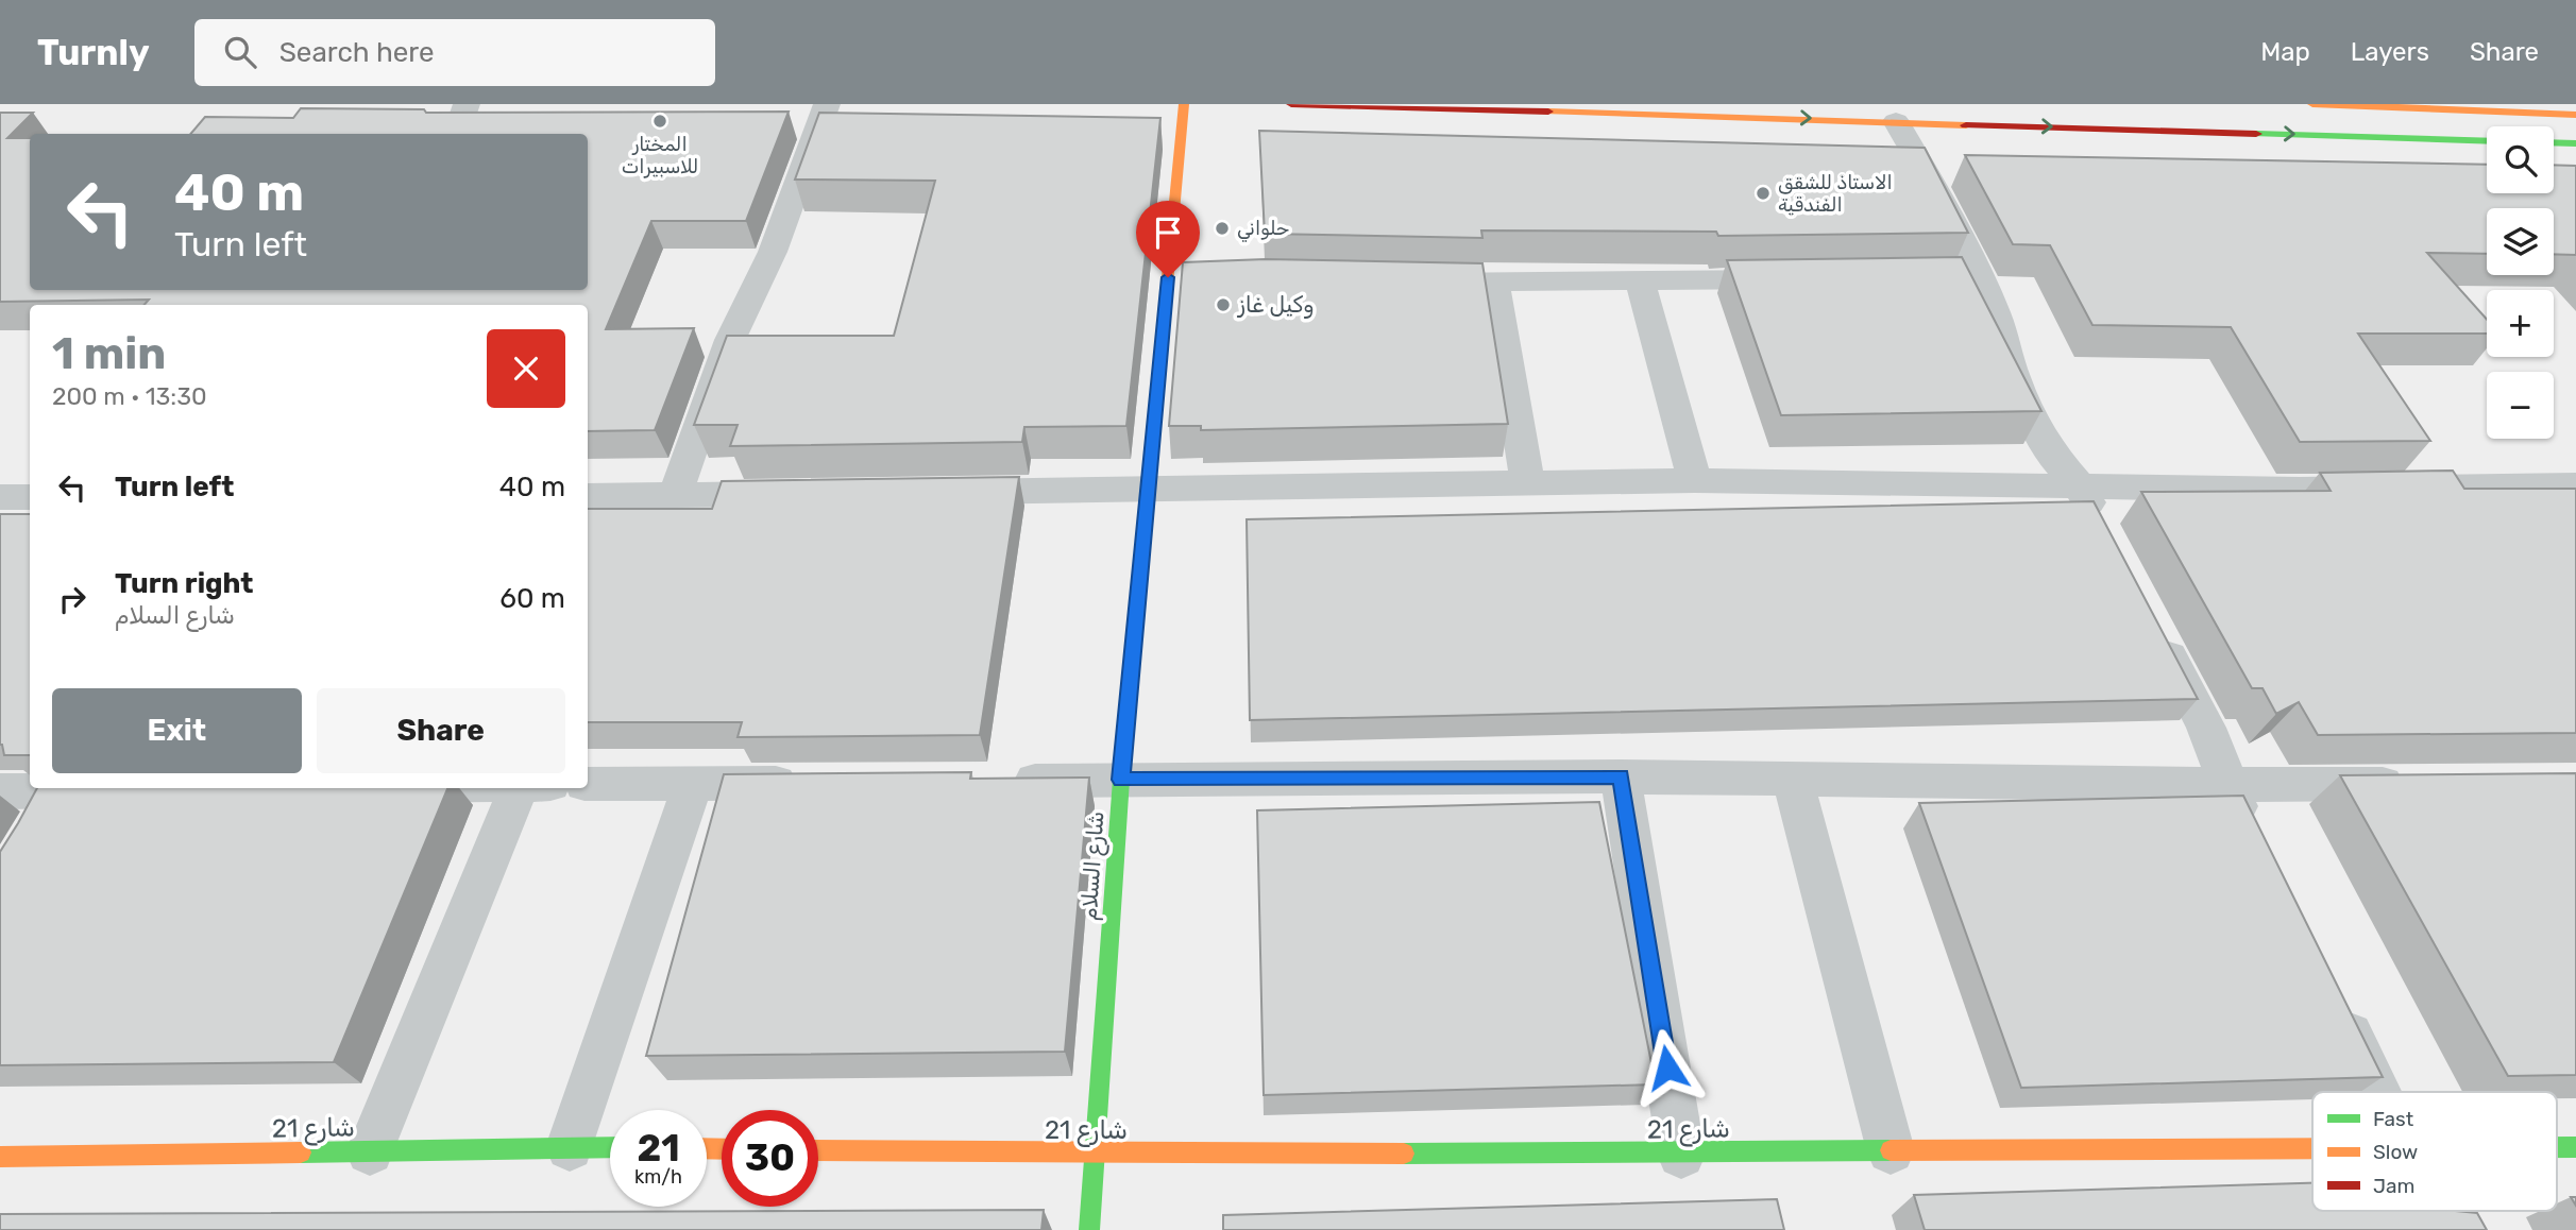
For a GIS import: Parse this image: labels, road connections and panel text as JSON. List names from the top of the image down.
{
  "streets": {
    "street": ["شارع السلام", "شارع 21"]
  },
  "crossings": [
    ["شارع السلام", "شارع 21"]
  ],
  "places": [
    "المختار للاسبيرات",
    "الاستاذ للشقق الفندقية",
    "حلواني",
    "وكيل غاز"
  ],
  "legend": ["Fast", "Slow", "Jam"],
  "page": {
    "header": "Turnly",
    "search": "Search here",
    "nav": ["Map", "Layers", "Share"],
    "map_buttons": ["+", "−"],
    "turn": ["40 m", "Turn left"],
    "heading": ["1 min", "200 m · 13:30"],
    "list": [
      {
        "name": "Turn left",
        "value": "40 m"
      },
      {
        "name": "Turn right",
        "note": "شارع السلام",
        "value": "60 m"
      }
    ],
    "buttons": ["Exit", "Share"],
    "speed": "21 km/h",
    "limit": "30"
  }
}
